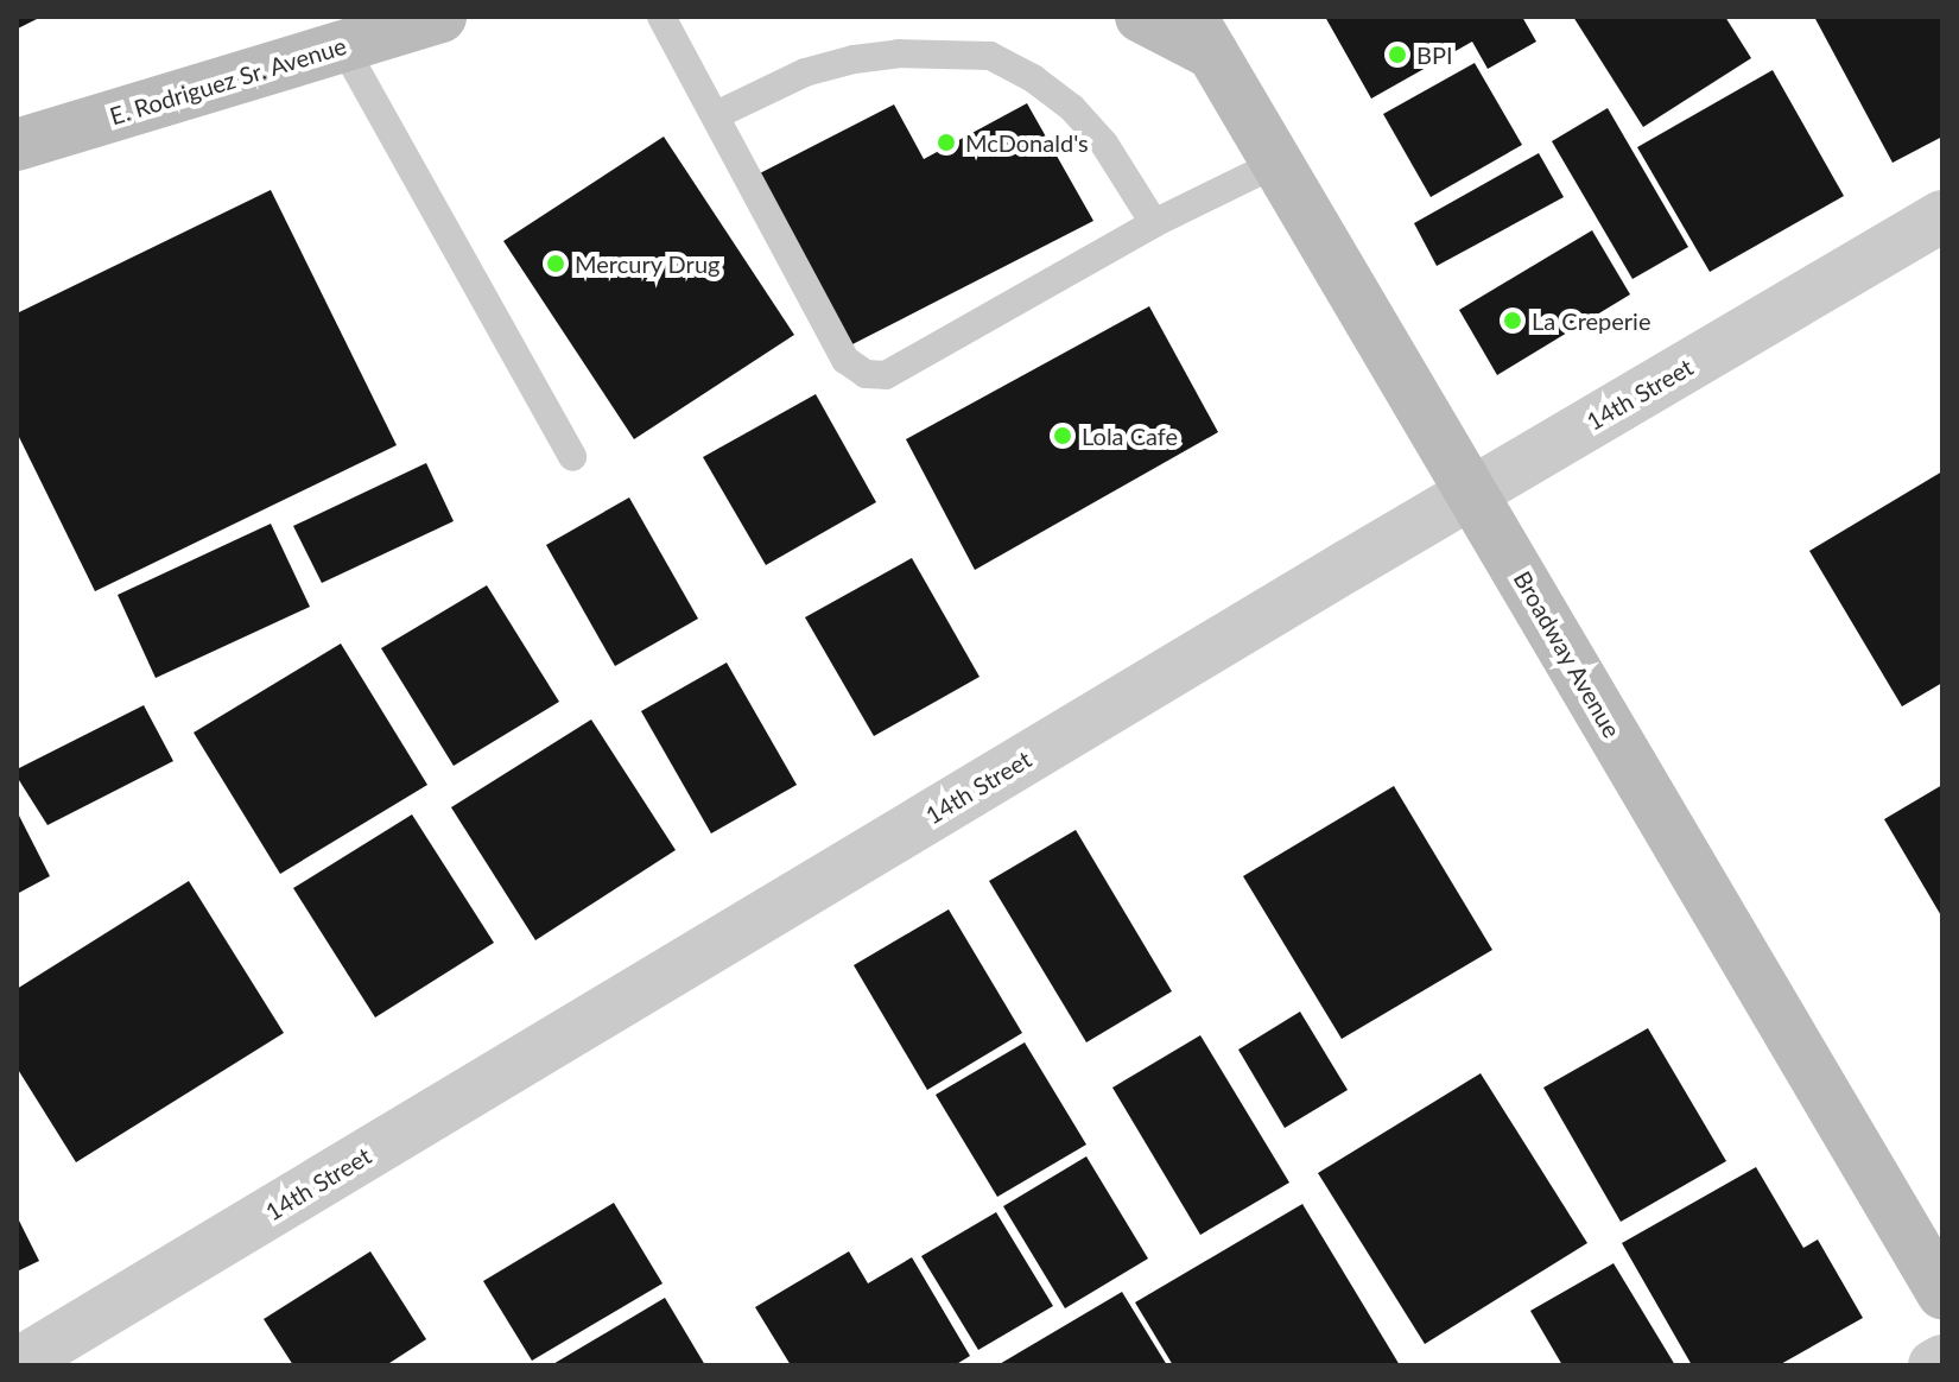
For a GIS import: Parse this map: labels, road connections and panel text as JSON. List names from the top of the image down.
{
  "streets": {
    "street": ["E. Rodriguez Sr. Avenue", "14th Street", "Broadway Avenue"]
  },
  "crossings": [
    ["14th Street", "Broadway Avenue"]
  ],
  "places": [
    "BPI",
    "McDonald's",
    "Mercury Drug",
    "La Creperie",
    "Lola Cafe"
  ]
}
